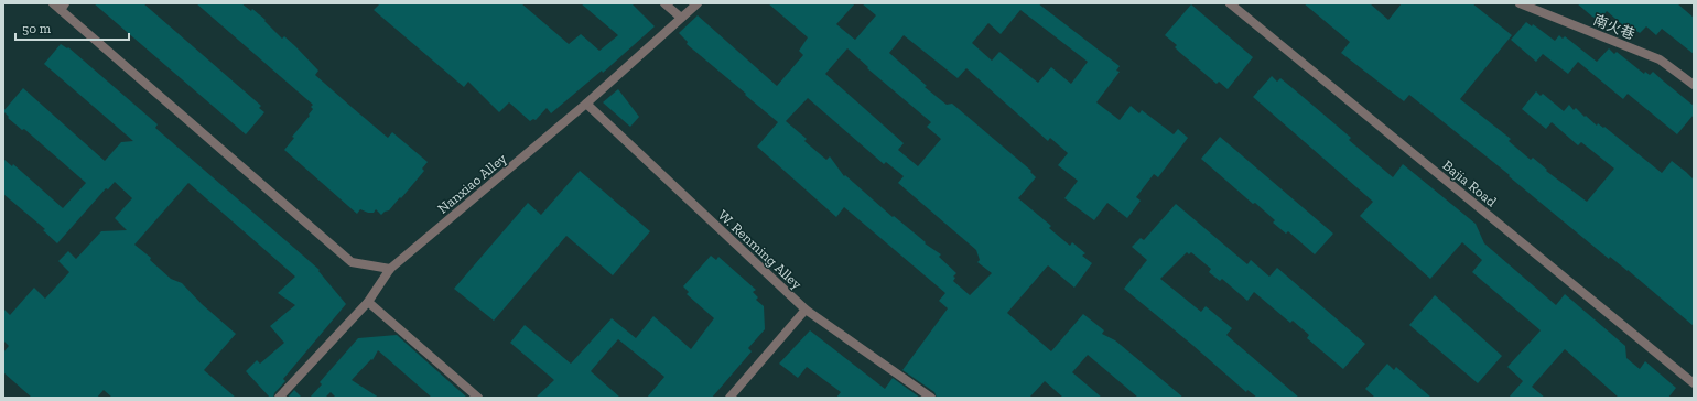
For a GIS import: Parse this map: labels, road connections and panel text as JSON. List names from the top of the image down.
{
  "streets": {
    "street": [
      "南火巷",
      "Nanxiao Alley",
      "Bajia Road",
      "W. Renming Alley"
    ]
  },
  "crossings": [
    ["Nanxiao Alley", "W. Renming Alley"]
  ],
  "scale_bar": "50 m"
}
